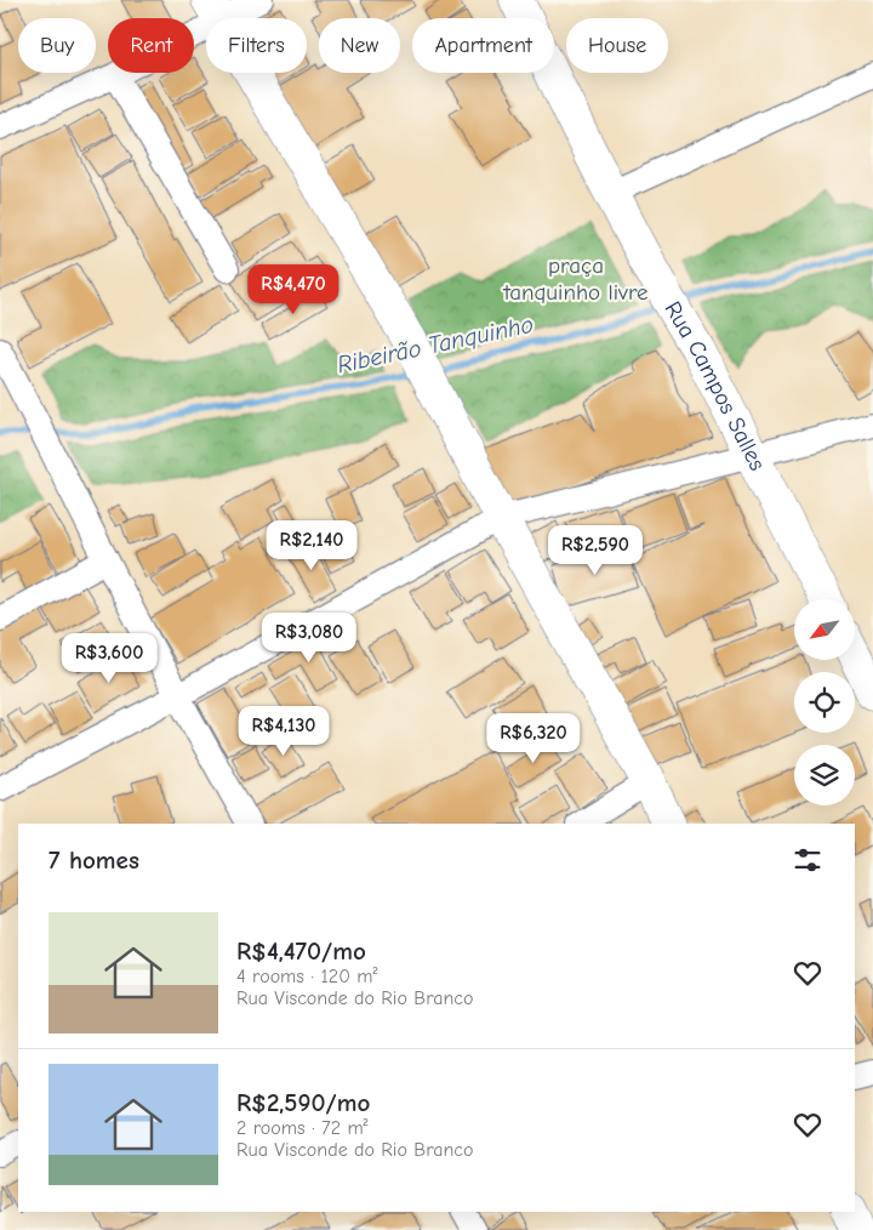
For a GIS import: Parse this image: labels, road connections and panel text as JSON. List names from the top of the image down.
{
  "streets": {
    "street": ["Rua Campos Salles"]
  },
  "water": ["Ribeirão Tanquinho"],
  "parks": ["praça tanquinho livre"],
  "north": "bottom left",
  "page": {
    "chip": [
      "Buy",
      "Rent",
      "Filters",
      "New",
      "Apartment",
      "House"
    ],
    "price": [
      "R$4,470",
      "R$2,140",
      "R$2,590",
      "R$3,080",
      "R$3,600",
      "R$4,130",
      "R$6,320"
    ],
    "heading": "7 homes",
    "list": [
      {
        "name": "R$4,470/mo",
        "note": "4 rooms · 120 m² · Rua Visconde do Rio Branco"
      },
      {
        "name": "R$2,590/mo",
        "note": "2 rooms · 72 m² · Rua Visconde do Rio Branco"
      }
    ]
  }
}
